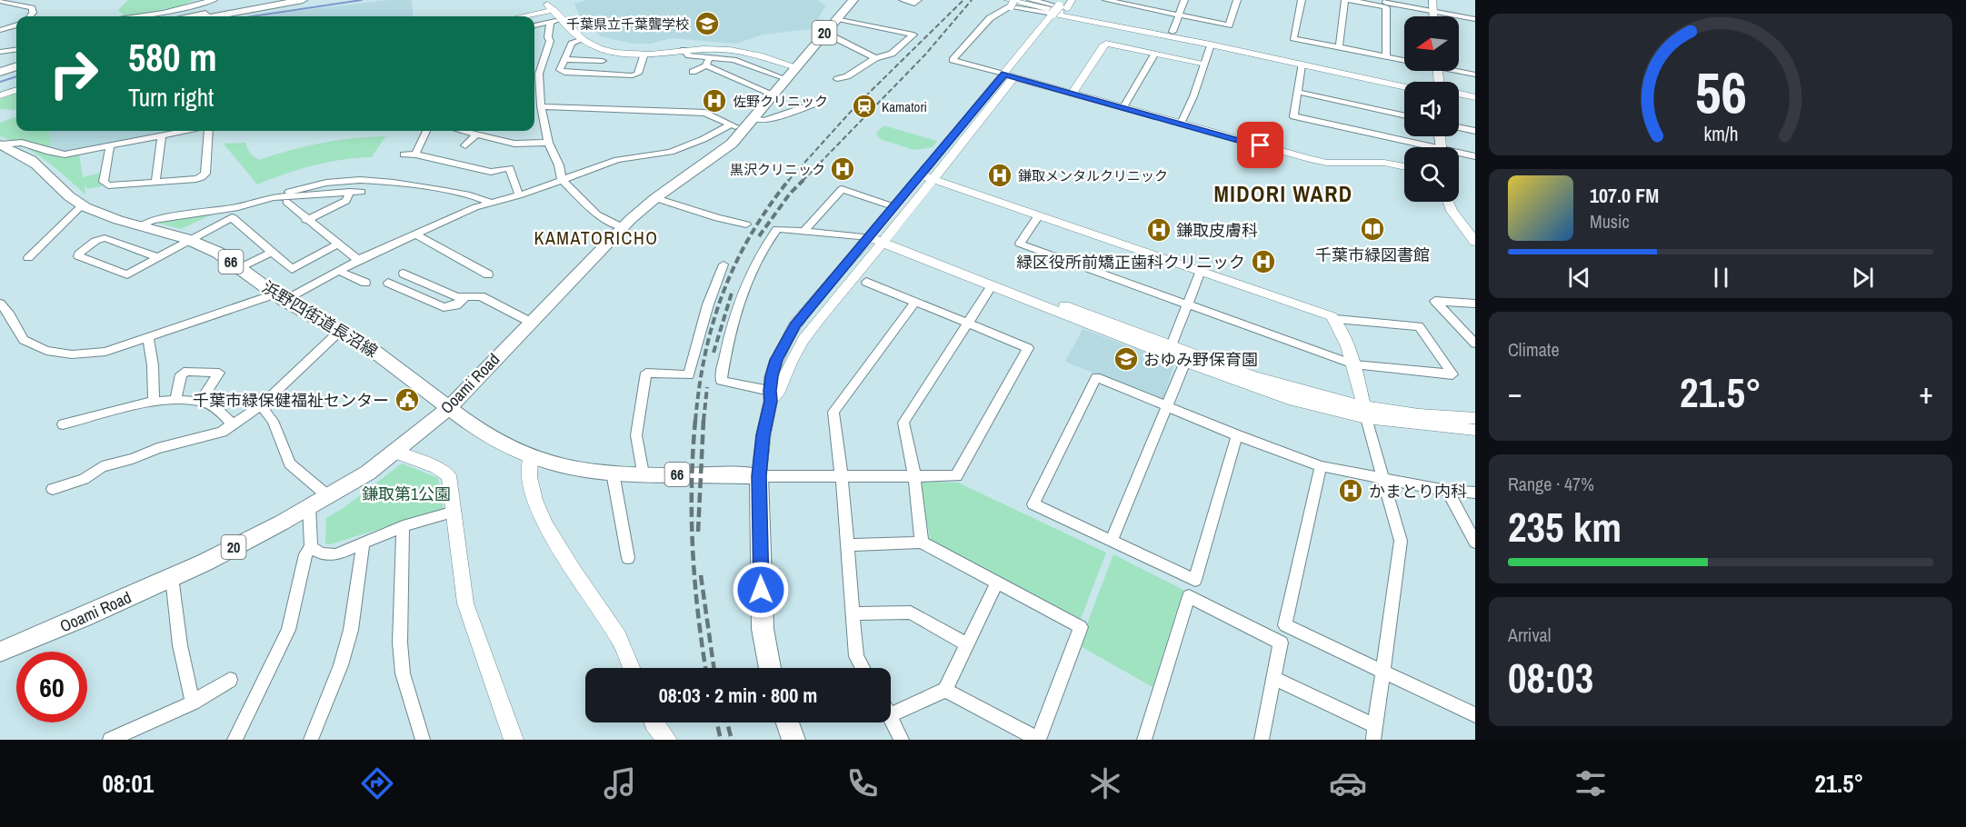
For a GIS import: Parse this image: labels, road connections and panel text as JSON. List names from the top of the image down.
{
  "streets": {
    "main road": [
      "20",
      "66",
      "浜野四街道長沼線",
      "Ooami Road"
    ]
  },
  "crossings": [
    ["66", "浜野四街道長沼線"],
    ["浜野四街道長沼線", "Ooami Road"]
  ],
  "districts": ["MIDORI WARD", "KAMATORICHO"],
  "parks": ["鎌取第1公園"],
  "places": {
    "school or university": ["千葉県立千葉聾学校", "おゆみ野保育園"],
    "hospital": [
      "佐野クリニック",
      "黒沢クリニック",
      "鎌取メンタルクリニック",
      "鎌取皮膚科",
      "緑区役所前矯正歯科クリニック",
      "かまとり内科"
    ],
    "station": ["Kamatori"],
    "library": ["千葉市緑図書館"],
    "public building": ["千葉市緑保健福祉センター"]
  },
  "north": "left",
  "page": {
    "turn": ["580 m", "Turn right"],
    "song": ["107.0 FM", "Music"],
    "tile": [
      "Climate",
      ["Range · 47%", "235 km"],
      ["Arrival", "08:03"]
    ],
    "heat": ["−", "21.5°", "+"],
    "limit": "60",
    "trip": "08:03 · 2 min · 800 m",
    "tabs": ["08:01", "21.5°"],
    "gauge": ["56", "km/h"]
  }
}
